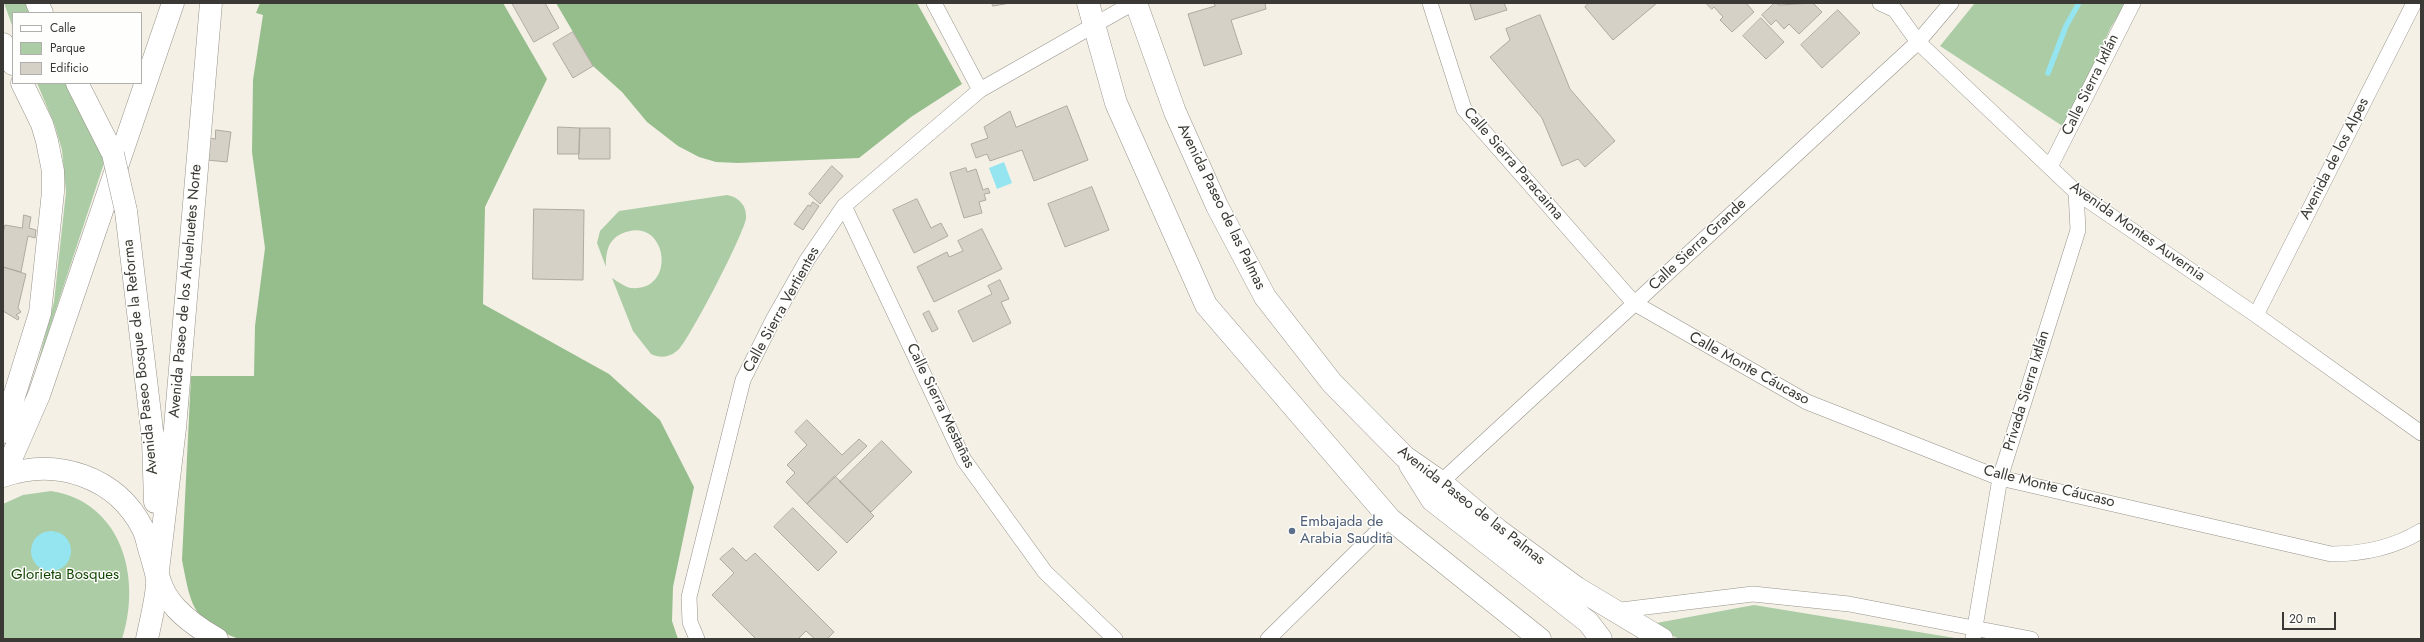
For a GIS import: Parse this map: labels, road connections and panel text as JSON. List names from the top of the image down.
{
  "streets": {
    "main road": ["Avenida Paseo de las Palmas", "Avenida Paseo de los Ahuehuetes Norte", "Avenida Paseo Bosque de la Reforma"],
    "street": [
      "Calle Sierra Ixtlán",
      "Avenida de los Alpes",
      "Calle Sierra Paracaima",
      "Avenida Montes Auvernia",
      "Calle Sierra Grande",
      "Calle Sierra Vertientes",
      "Calle Monte Cáucaso",
      "Privada Sierra Ixtlán",
      "Calle Sierra Mestañas"
    ]
  },
  "crossings": [
    ["Calle Sierra Ixtlán", "Avenida Montes Auvernia"],
    ["Avenida de los Alpes", "Avenida Montes Auvernia"],
    ["Calle Sierra Paracaima", "Calle Sierra Grande"],
    ["Calle Sierra Paracaima", "Calle Monte Cáucaso"],
    ["Avenida Paseo de las Palmas", "Calle Sierra Grande"],
    ["Avenida Montes Auvernia", "Calle Sierra Grande"],
    ["Avenida Montes Auvernia", "Privada Sierra Ixtlán"],
    ["Calle Sierra Grande", "Calle Monte Cáucaso"],
    ["Avenida Paseo de los Ahuehuetes Norte", "Avenida Paseo Bosque de la Reforma"],
    ["Calle Sierra Vertientes", "Calle Sierra Mestañas"],
    ["Calle Monte Cáucaso", "Privada Sierra Ixtlán"]
  ],
  "parks": ["Glorieta Bosques"],
  "places": ["Embajada de Arabia Saudita"],
  "legend": ["Calle", "Parque", "Edificio"],
  "scale_bar": "20 m"
}
